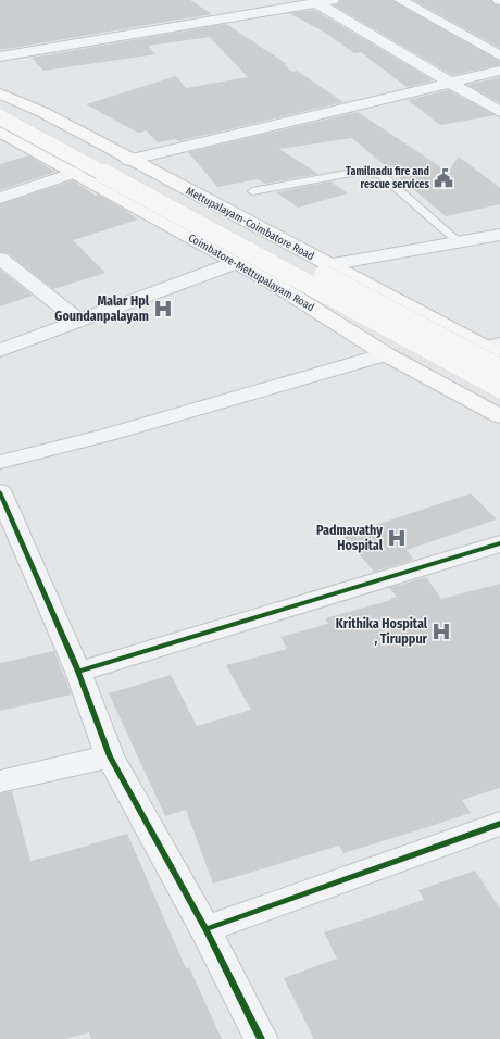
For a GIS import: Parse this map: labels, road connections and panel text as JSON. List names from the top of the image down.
{
  "streets": {
    "main road": ["Mettupalayam-Coimbatore Road", "Coimbatore-Mettupalayam Road"]
  },
  "places": {
    "public building": ["Tamilnadu fire and rescue services"],
    "hospital": ["Malar Hpl Goundanpalayam", "Padmavathy Hospital", "Krithika Hospital , Tiruppur"]
  }
}
